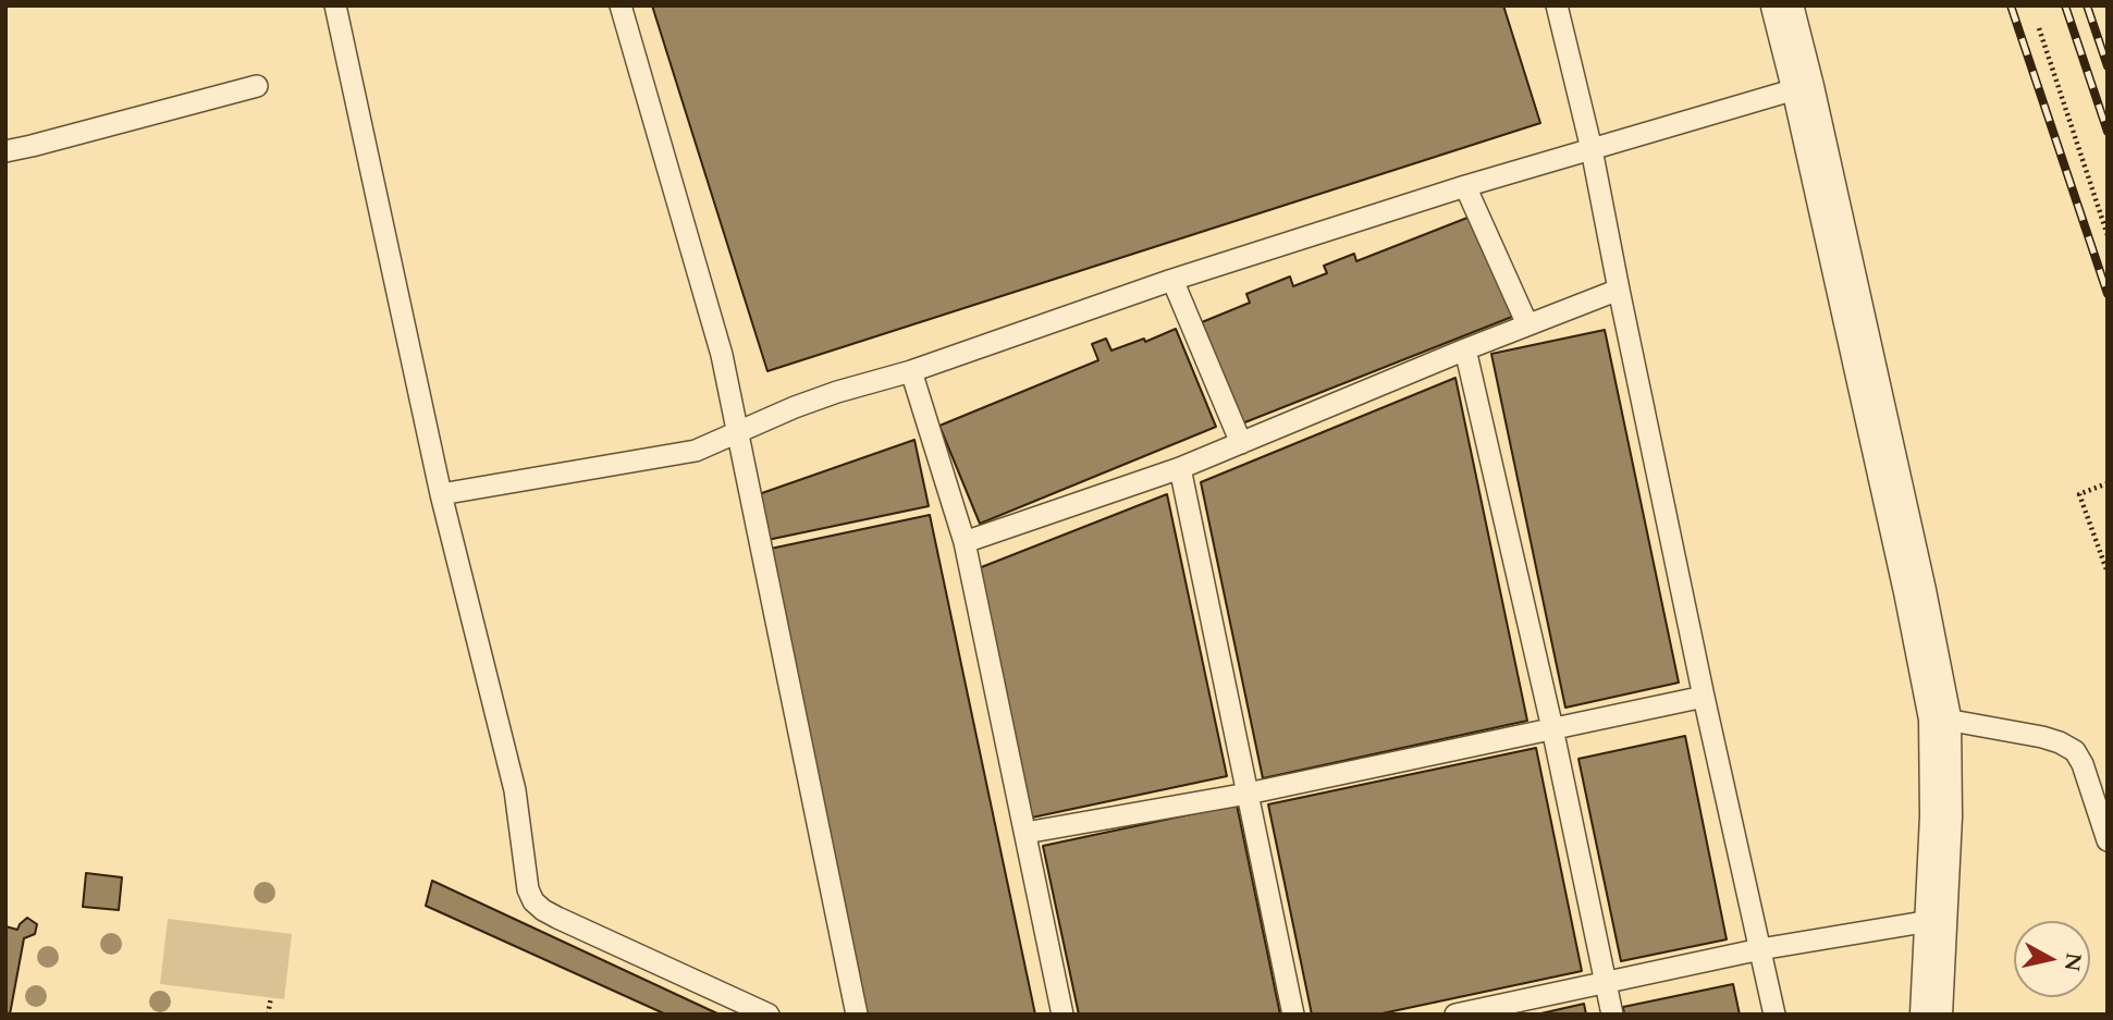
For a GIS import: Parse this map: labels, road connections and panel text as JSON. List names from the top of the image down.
{
  "north": "right"
}
